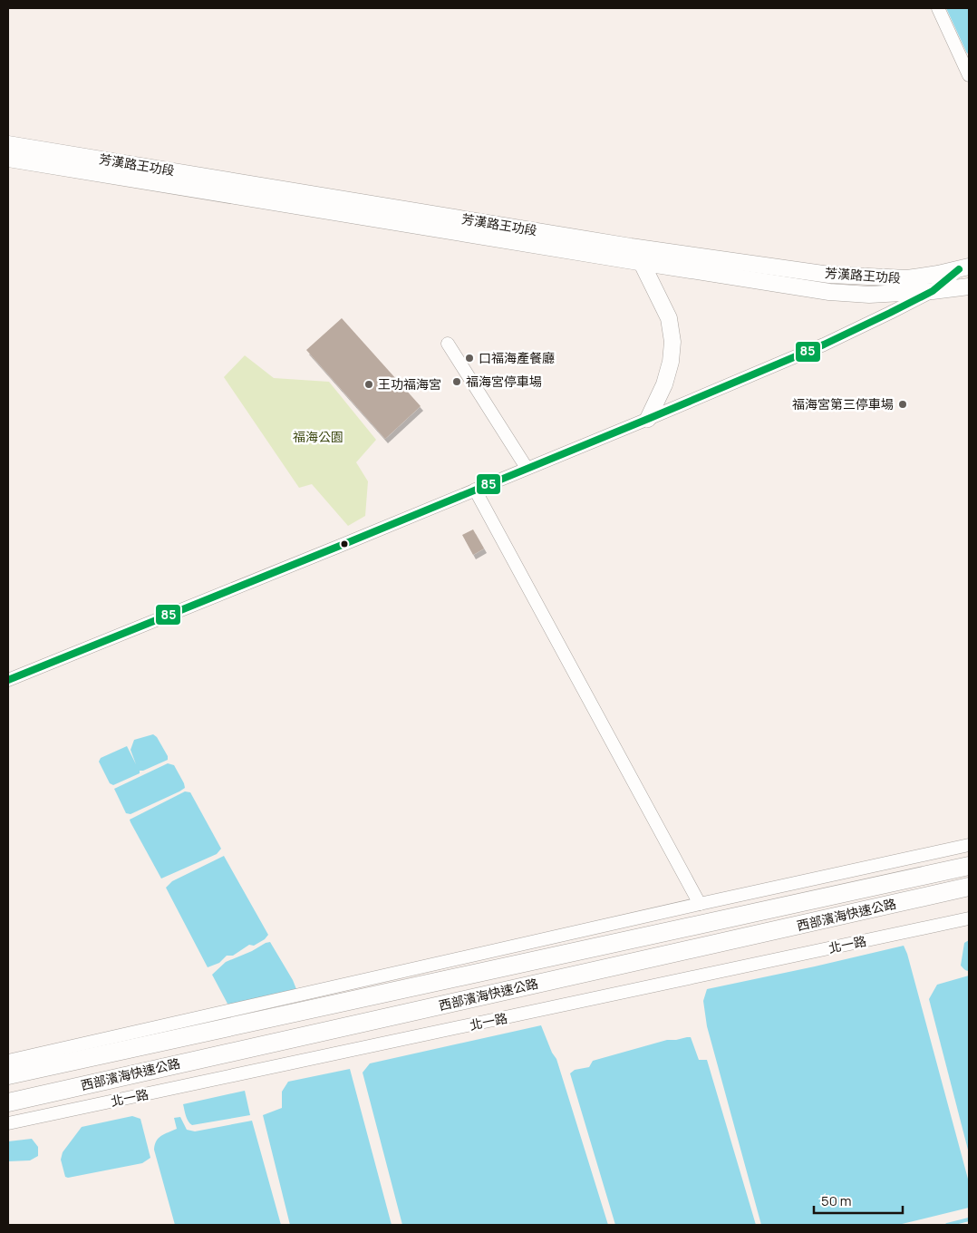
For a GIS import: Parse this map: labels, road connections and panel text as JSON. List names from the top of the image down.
{
  "streets": {
    "highway": ["西部濱海快速公路"],
    "main road": ["芳漢路王功段"],
    "street": ["北一路"]
  },
  "parks": ["福海公園"],
  "places": [
    "口福海產餐廳",
    "福海宮停車場",
    "王功福海宮",
    "福海宮第三停車場"
  ],
  "lines": ["transit line 85"],
  "scale_bar": "50 m"
}
